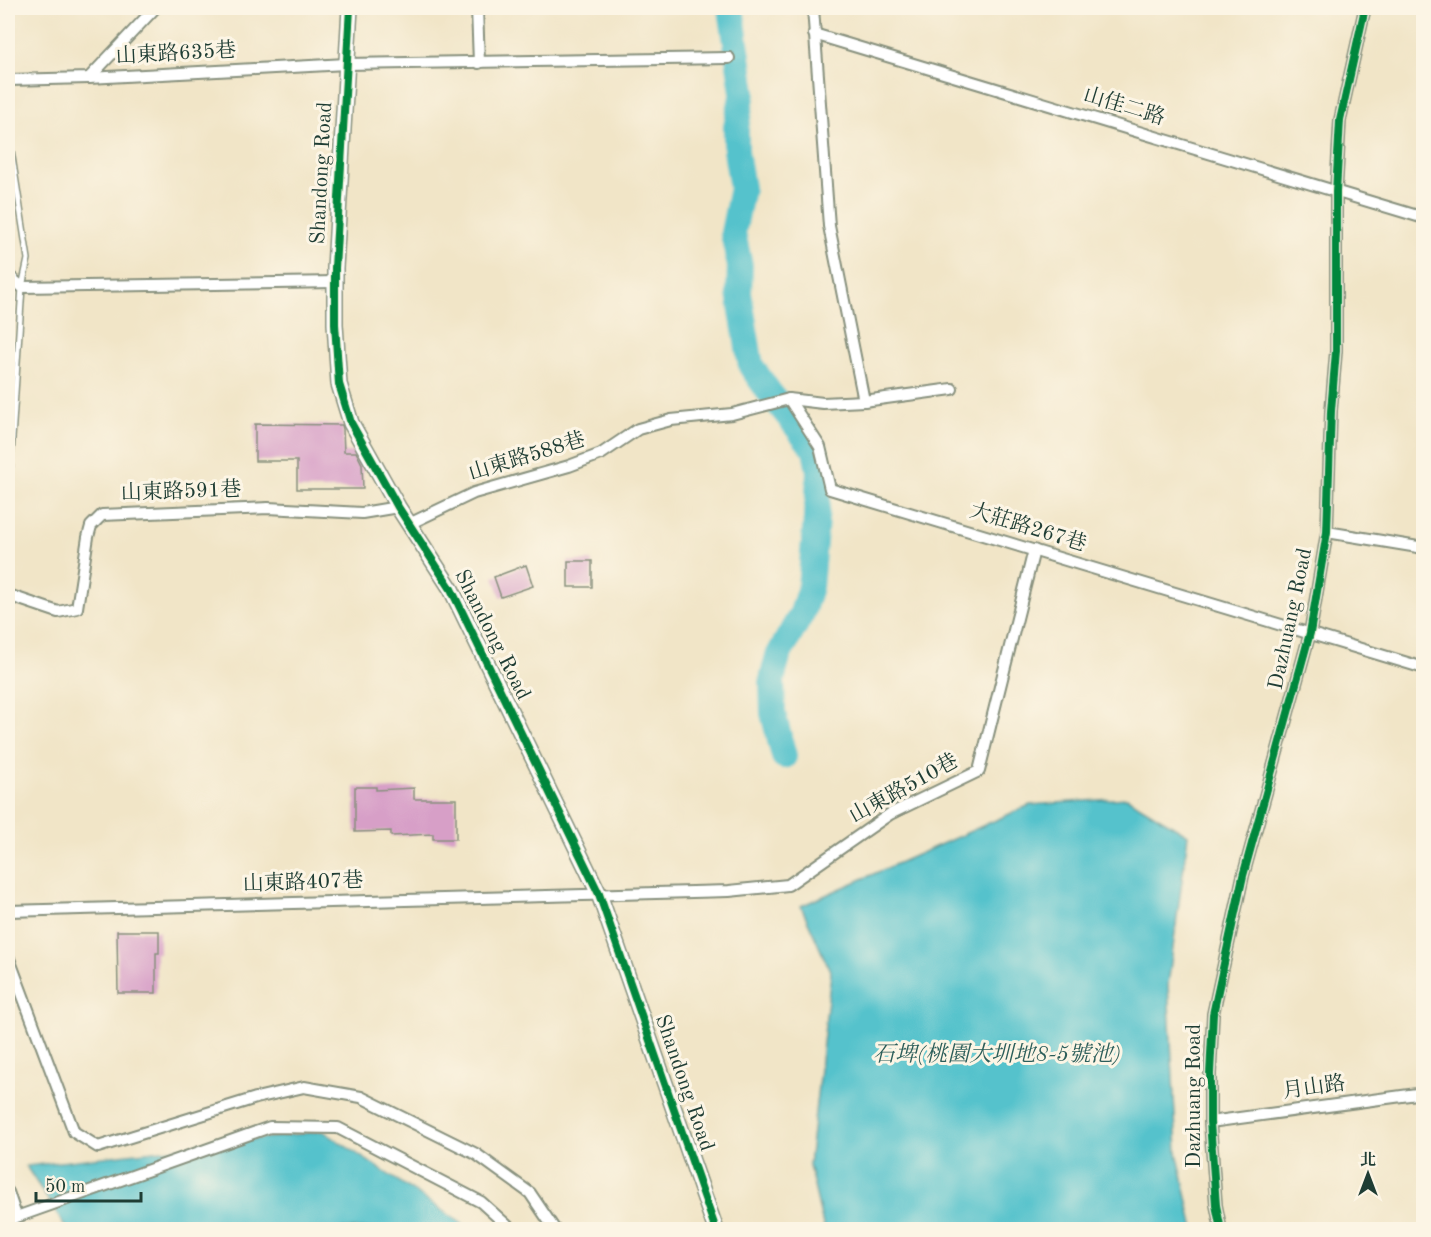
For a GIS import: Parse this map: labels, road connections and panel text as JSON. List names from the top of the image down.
{
  "streets": {
    "street": [
      "山東路635巷",
      "山佳二路",
      "Shandong Road",
      "山東路588巷",
      "山東路591巷",
      "大莊路267巷",
      "Dazhuang Road",
      "山東路510巷",
      "山東路407巷",
      "月山路"
    ]
  },
  "crossings": [
    ["山東路635巷", "Shandong Road"],
    ["山佳二路", "Dazhuang Road"],
    ["Shandong Road", "山東路588巷"],
    ["Shandong Road", "山東路591巷"],
    ["Shandong Road", "山東路510巷"],
    ["Shandong Road", "山東路407巷"],
    ["山東路588巷", "大莊路267巷"],
    ["大莊路267巷", "Dazhuang Road"],
    ["大莊路267巷", "山東路510巷"],
    ["Dazhuang Road", "月山路"],
    ["山東路510巷", "山東路407巷"]
  ],
  "water": ["石埤(桃園大圳地8-5號池)"],
  "scale_bar": "50 m",
  "north": "top"
}
